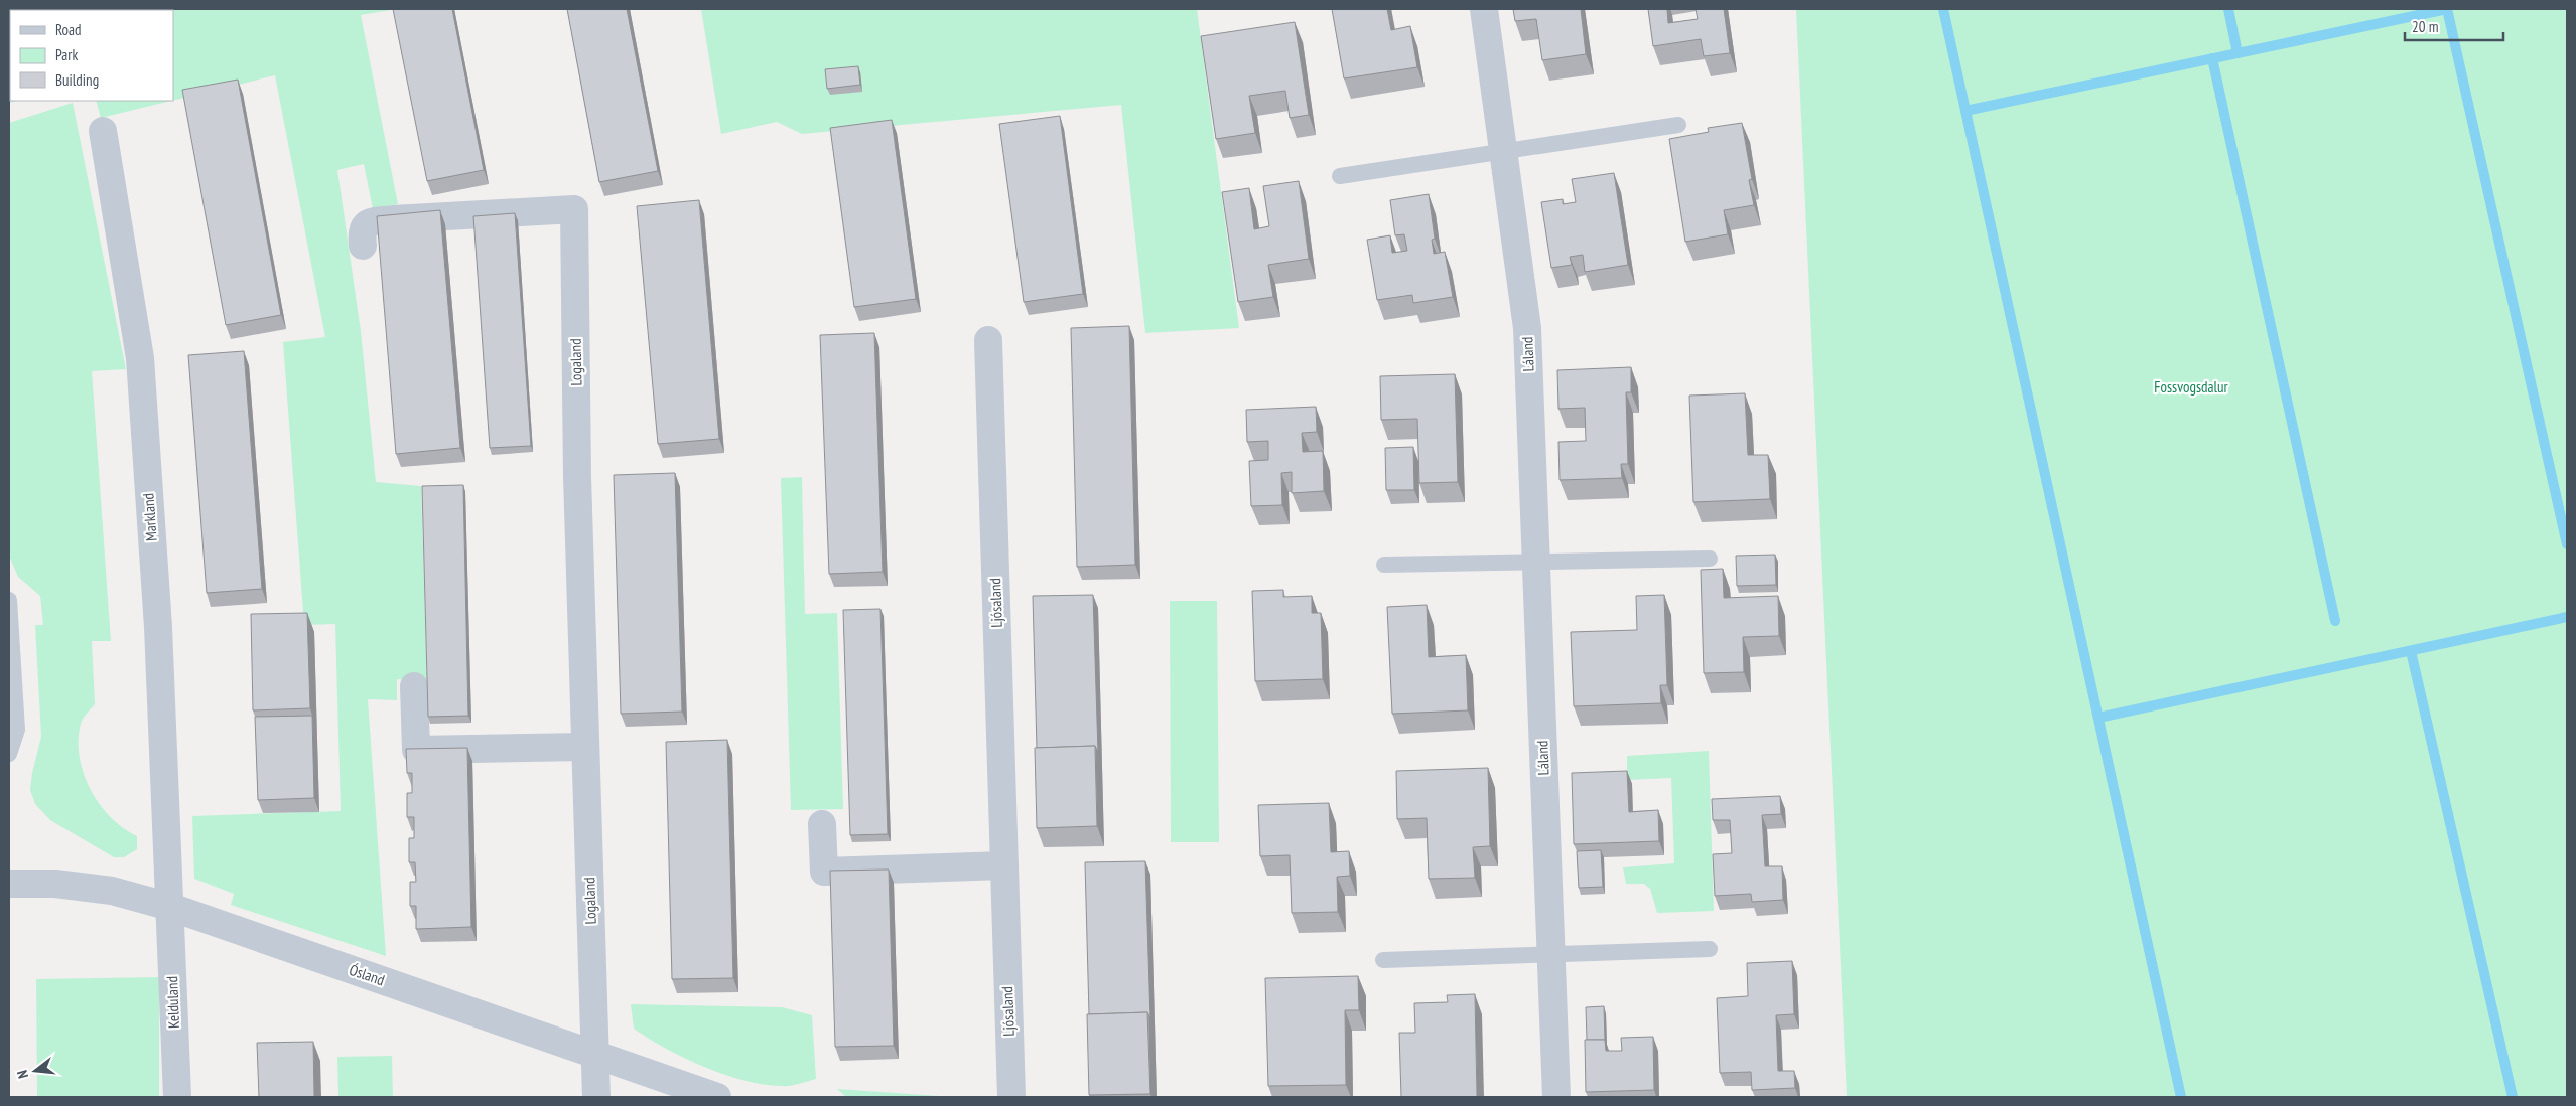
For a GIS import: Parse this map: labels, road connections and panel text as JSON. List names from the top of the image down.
{
  "streets": {
    "street": [
      "Láland",
      "Logaland",
      "Markland",
      "Ljósaland",
      "Ósland",
      "Kelduland"
    ]
  },
  "crossings": [
    ["Logaland", "Ósland"],
    ["Markland", "Ósland"],
    ["Markland", "Kelduland"],
    ["Ósland", "Kelduland"]
  ],
  "parks": ["Fossvogsdalur"],
  "legend": ["Road", "Park", "Building"],
  "scale_bar": "20 m",
  "north": "left"
}
